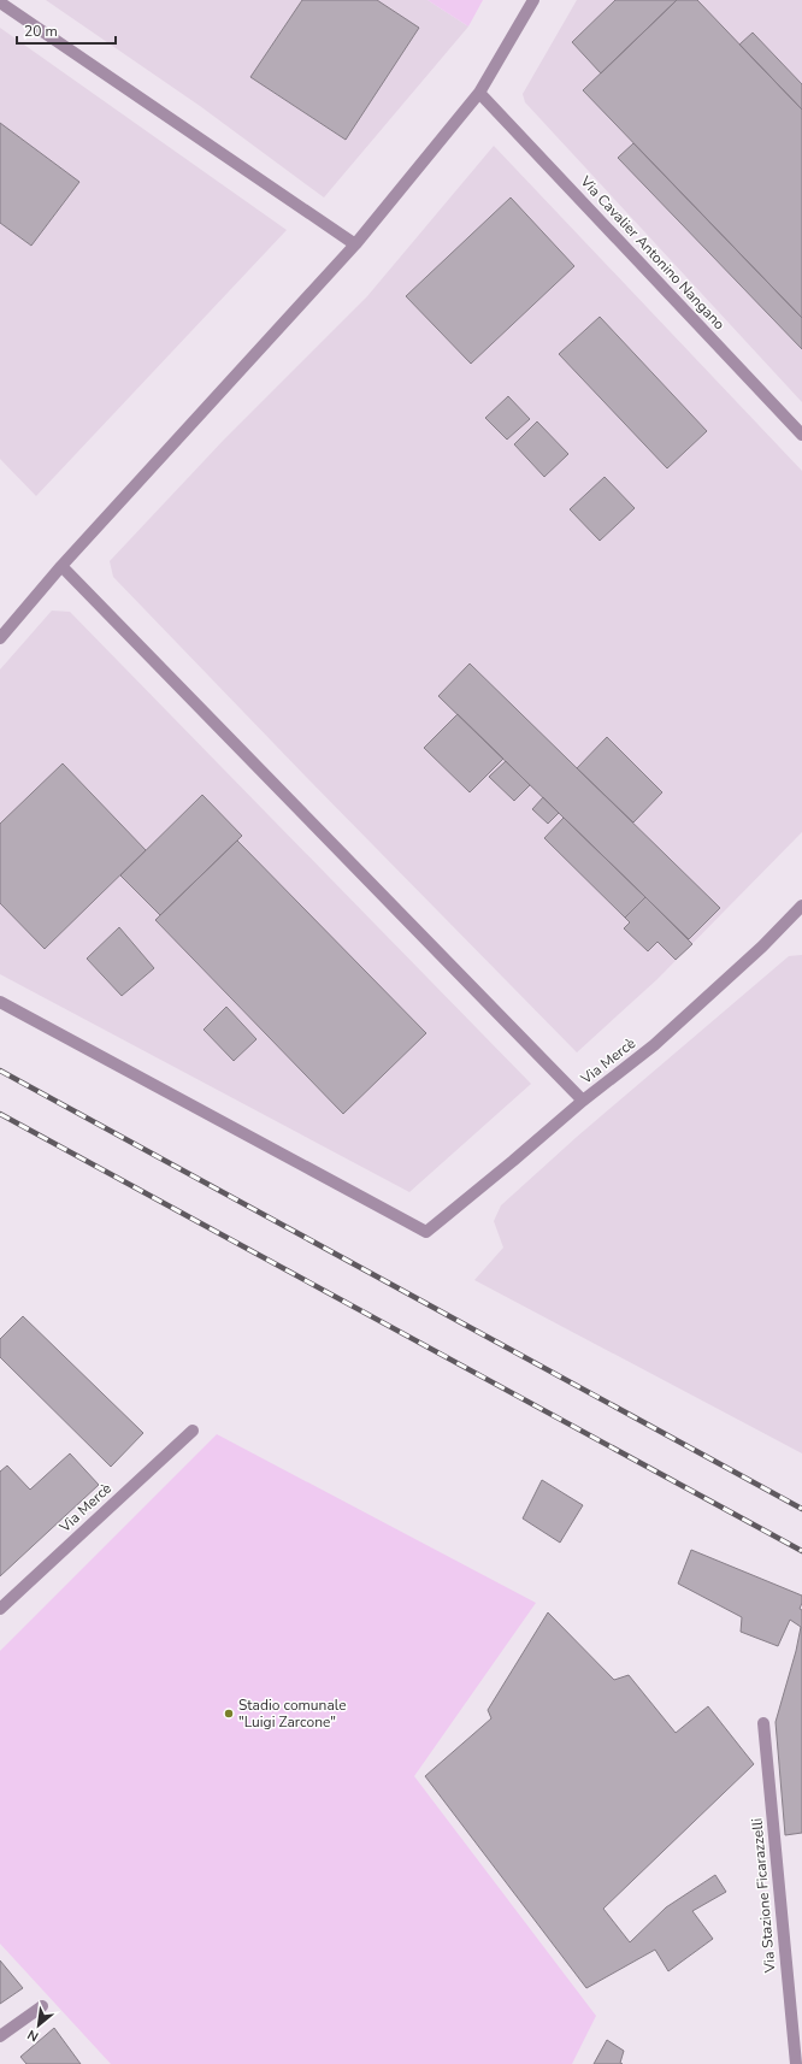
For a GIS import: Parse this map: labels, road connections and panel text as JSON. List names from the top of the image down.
{
  "streets": {
    "street": ["Via Cavalier Antonino Nangano", "Via Mercè", "Via Stazione Ficarazzelli"]
  },
  "places": ["Stadio comunale \"Luigi Zarcone\""],
  "scale_bar": "20 m",
  "north": "bottom left"
}
